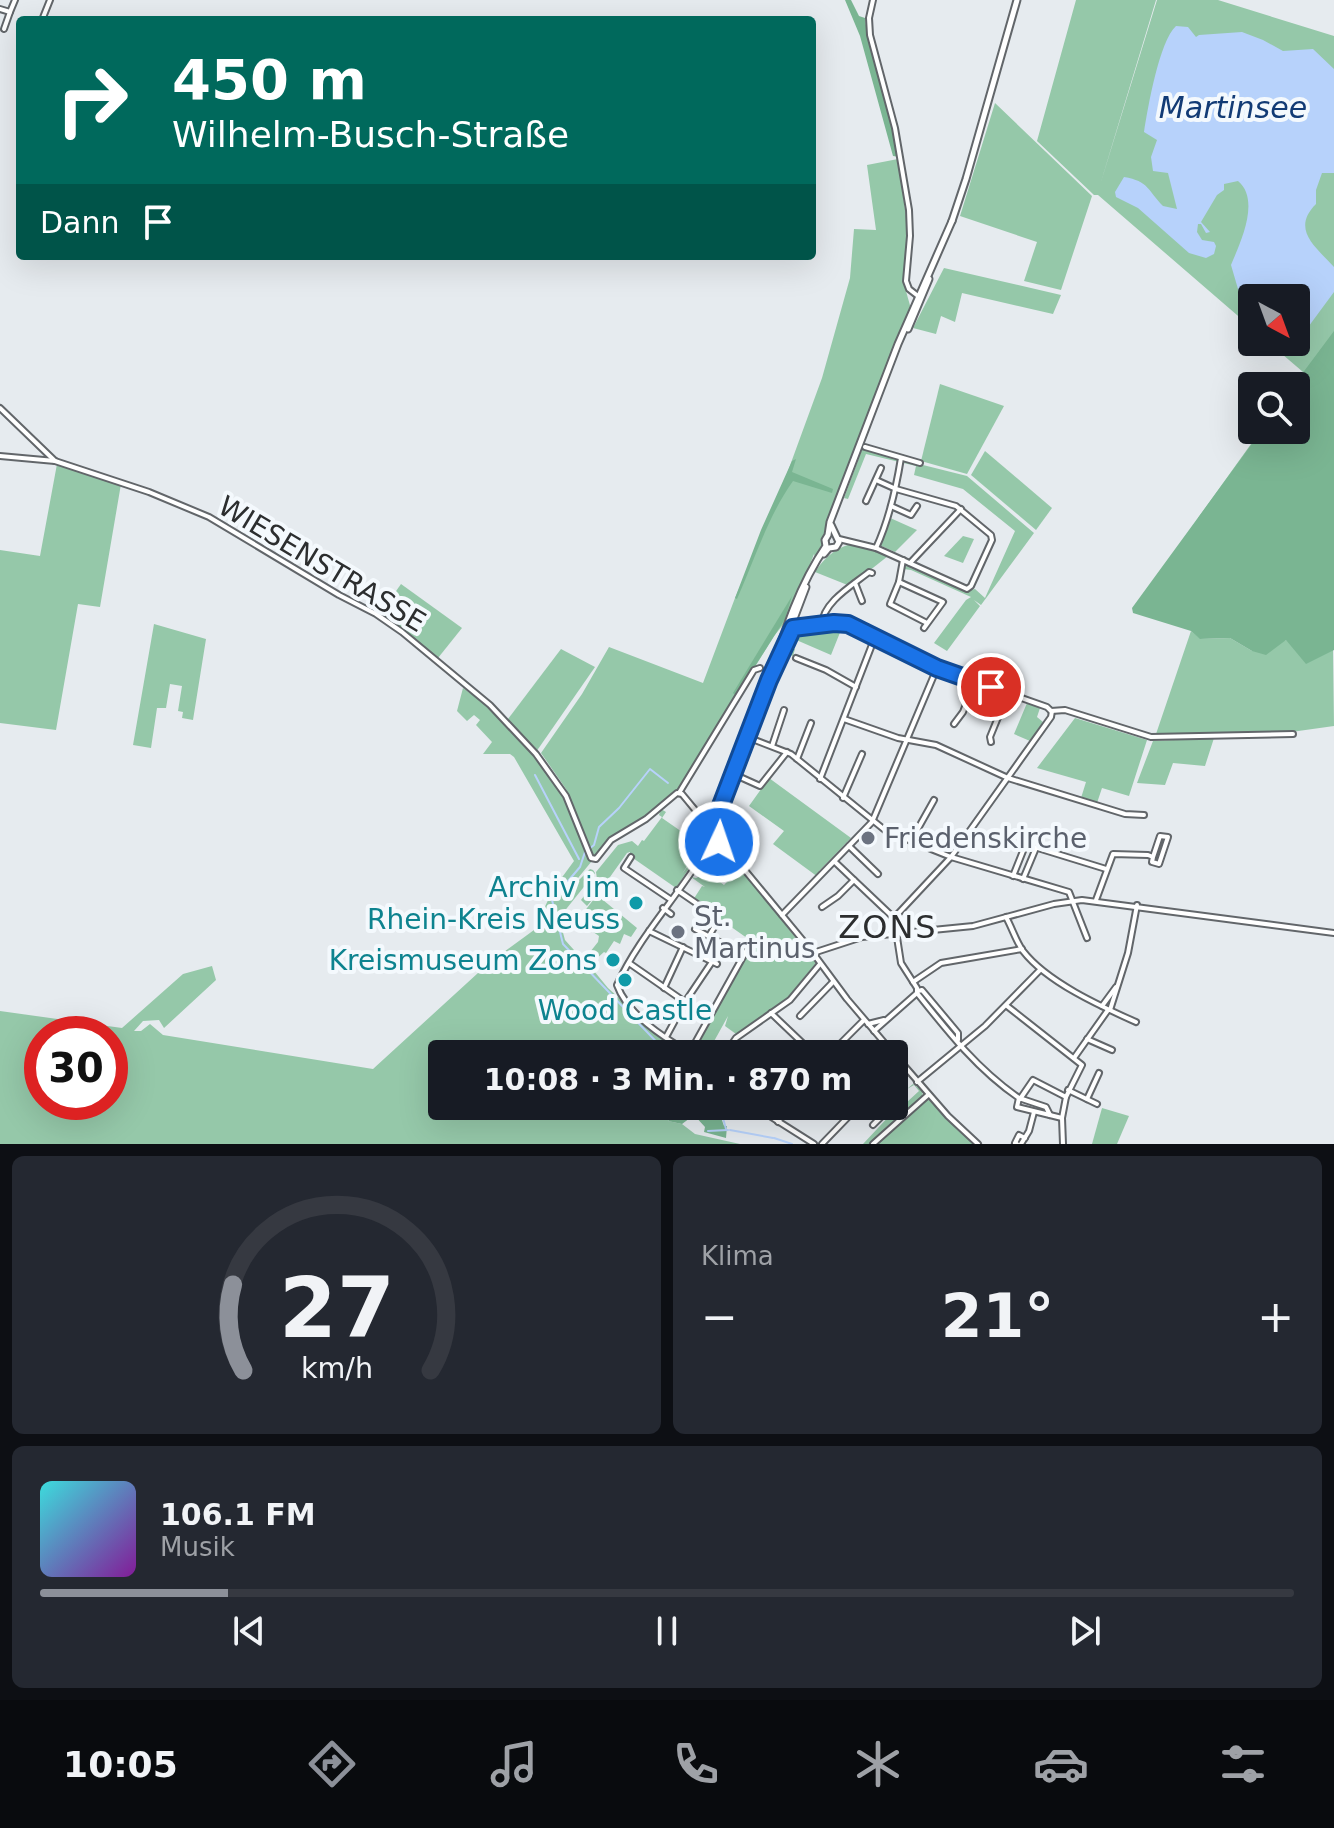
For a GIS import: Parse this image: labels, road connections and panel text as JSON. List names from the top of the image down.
{
  "streets": {
    "street": ["WIESENSTRASSE"]
  },
  "districts": ["ZONS"],
  "water": ["Martinsee"],
  "places": [
    "Friedenskirche",
    "Archiv im Rhein-Kreis Neuss",
    "St. Martinus",
    "Kreismuseum Zons",
    "Wood Castle"
  ],
  "north": "bottom right",
  "page": {
    "turn": ["450 m", "Wilhelm-Busch-Straße"],
    "then": "Dann",
    "limit": "30",
    "trip": "10:08 · 3 Min. · 870 m",
    "tile": "Klima",
    "heat": ["−", "21°", "+"],
    "song": ["106.1 FM", "Musik"],
    "tabs": "10:05",
    "gauge": ["27", "km/h"]
  }
}
